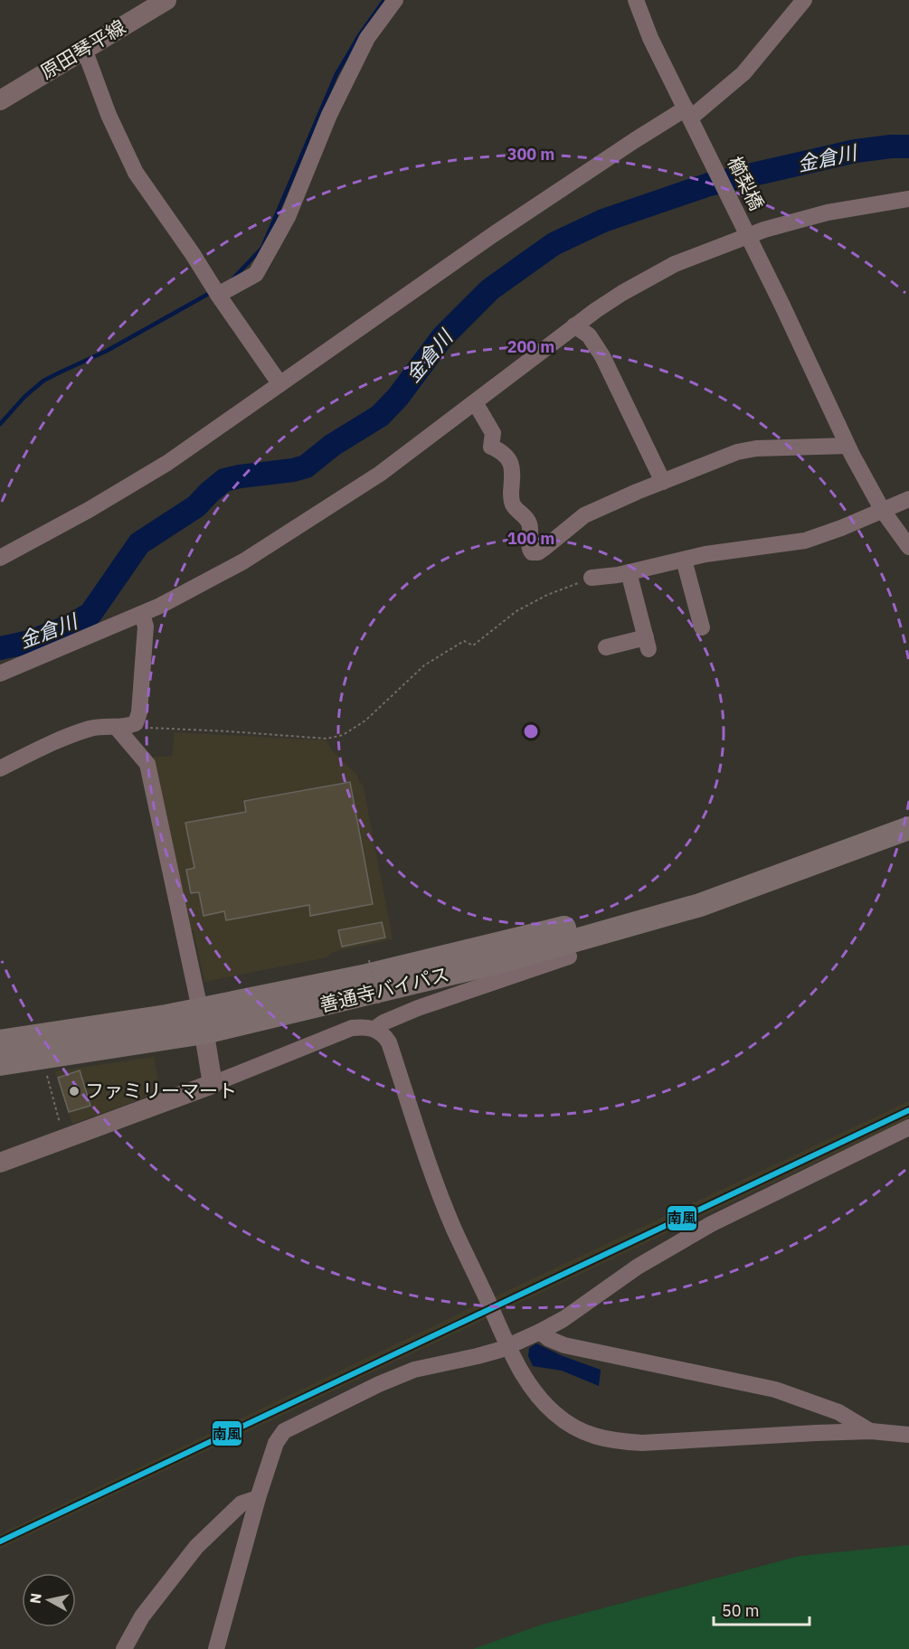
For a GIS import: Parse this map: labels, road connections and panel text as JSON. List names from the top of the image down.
{
  "streets": {
    "highway": ["善通寺バイパス"],
    "main road": ["原田琴平線"],
    "street": ["櫛梨橋"]
  },
  "water": ["金倉川"],
  "places": ["ファミリーマート"],
  "lines": ["transit line 南風"],
  "scale_bar": "50 m",
  "north": "left",
  "rings": ["300 m", "200 m", "100 m"]
}
